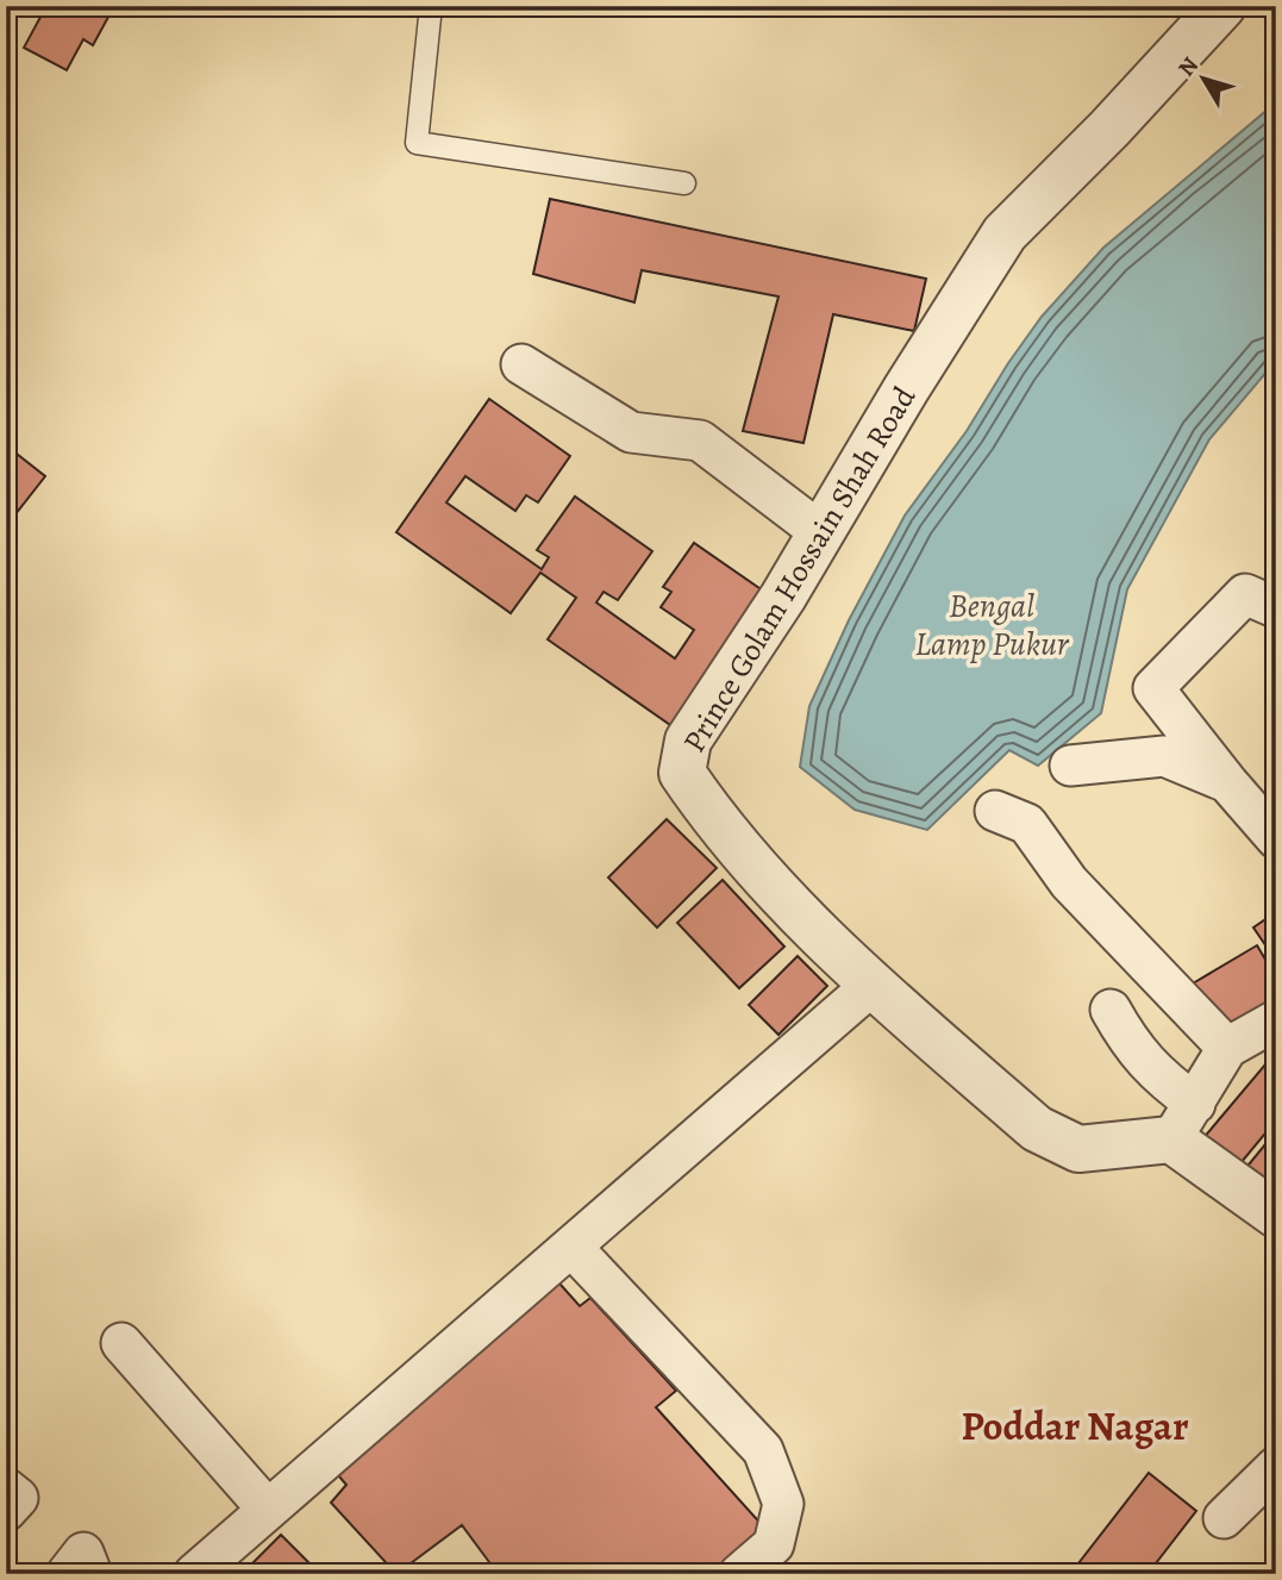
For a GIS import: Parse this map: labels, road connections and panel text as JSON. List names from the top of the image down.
{
  "streets": {
    "street": ["Prince Golam Hossain Shah Road"]
  },
  "districts": ["Poddar Nagar"],
  "water": ["Bengal Lamp Pukur"],
  "north": "top left"
}
